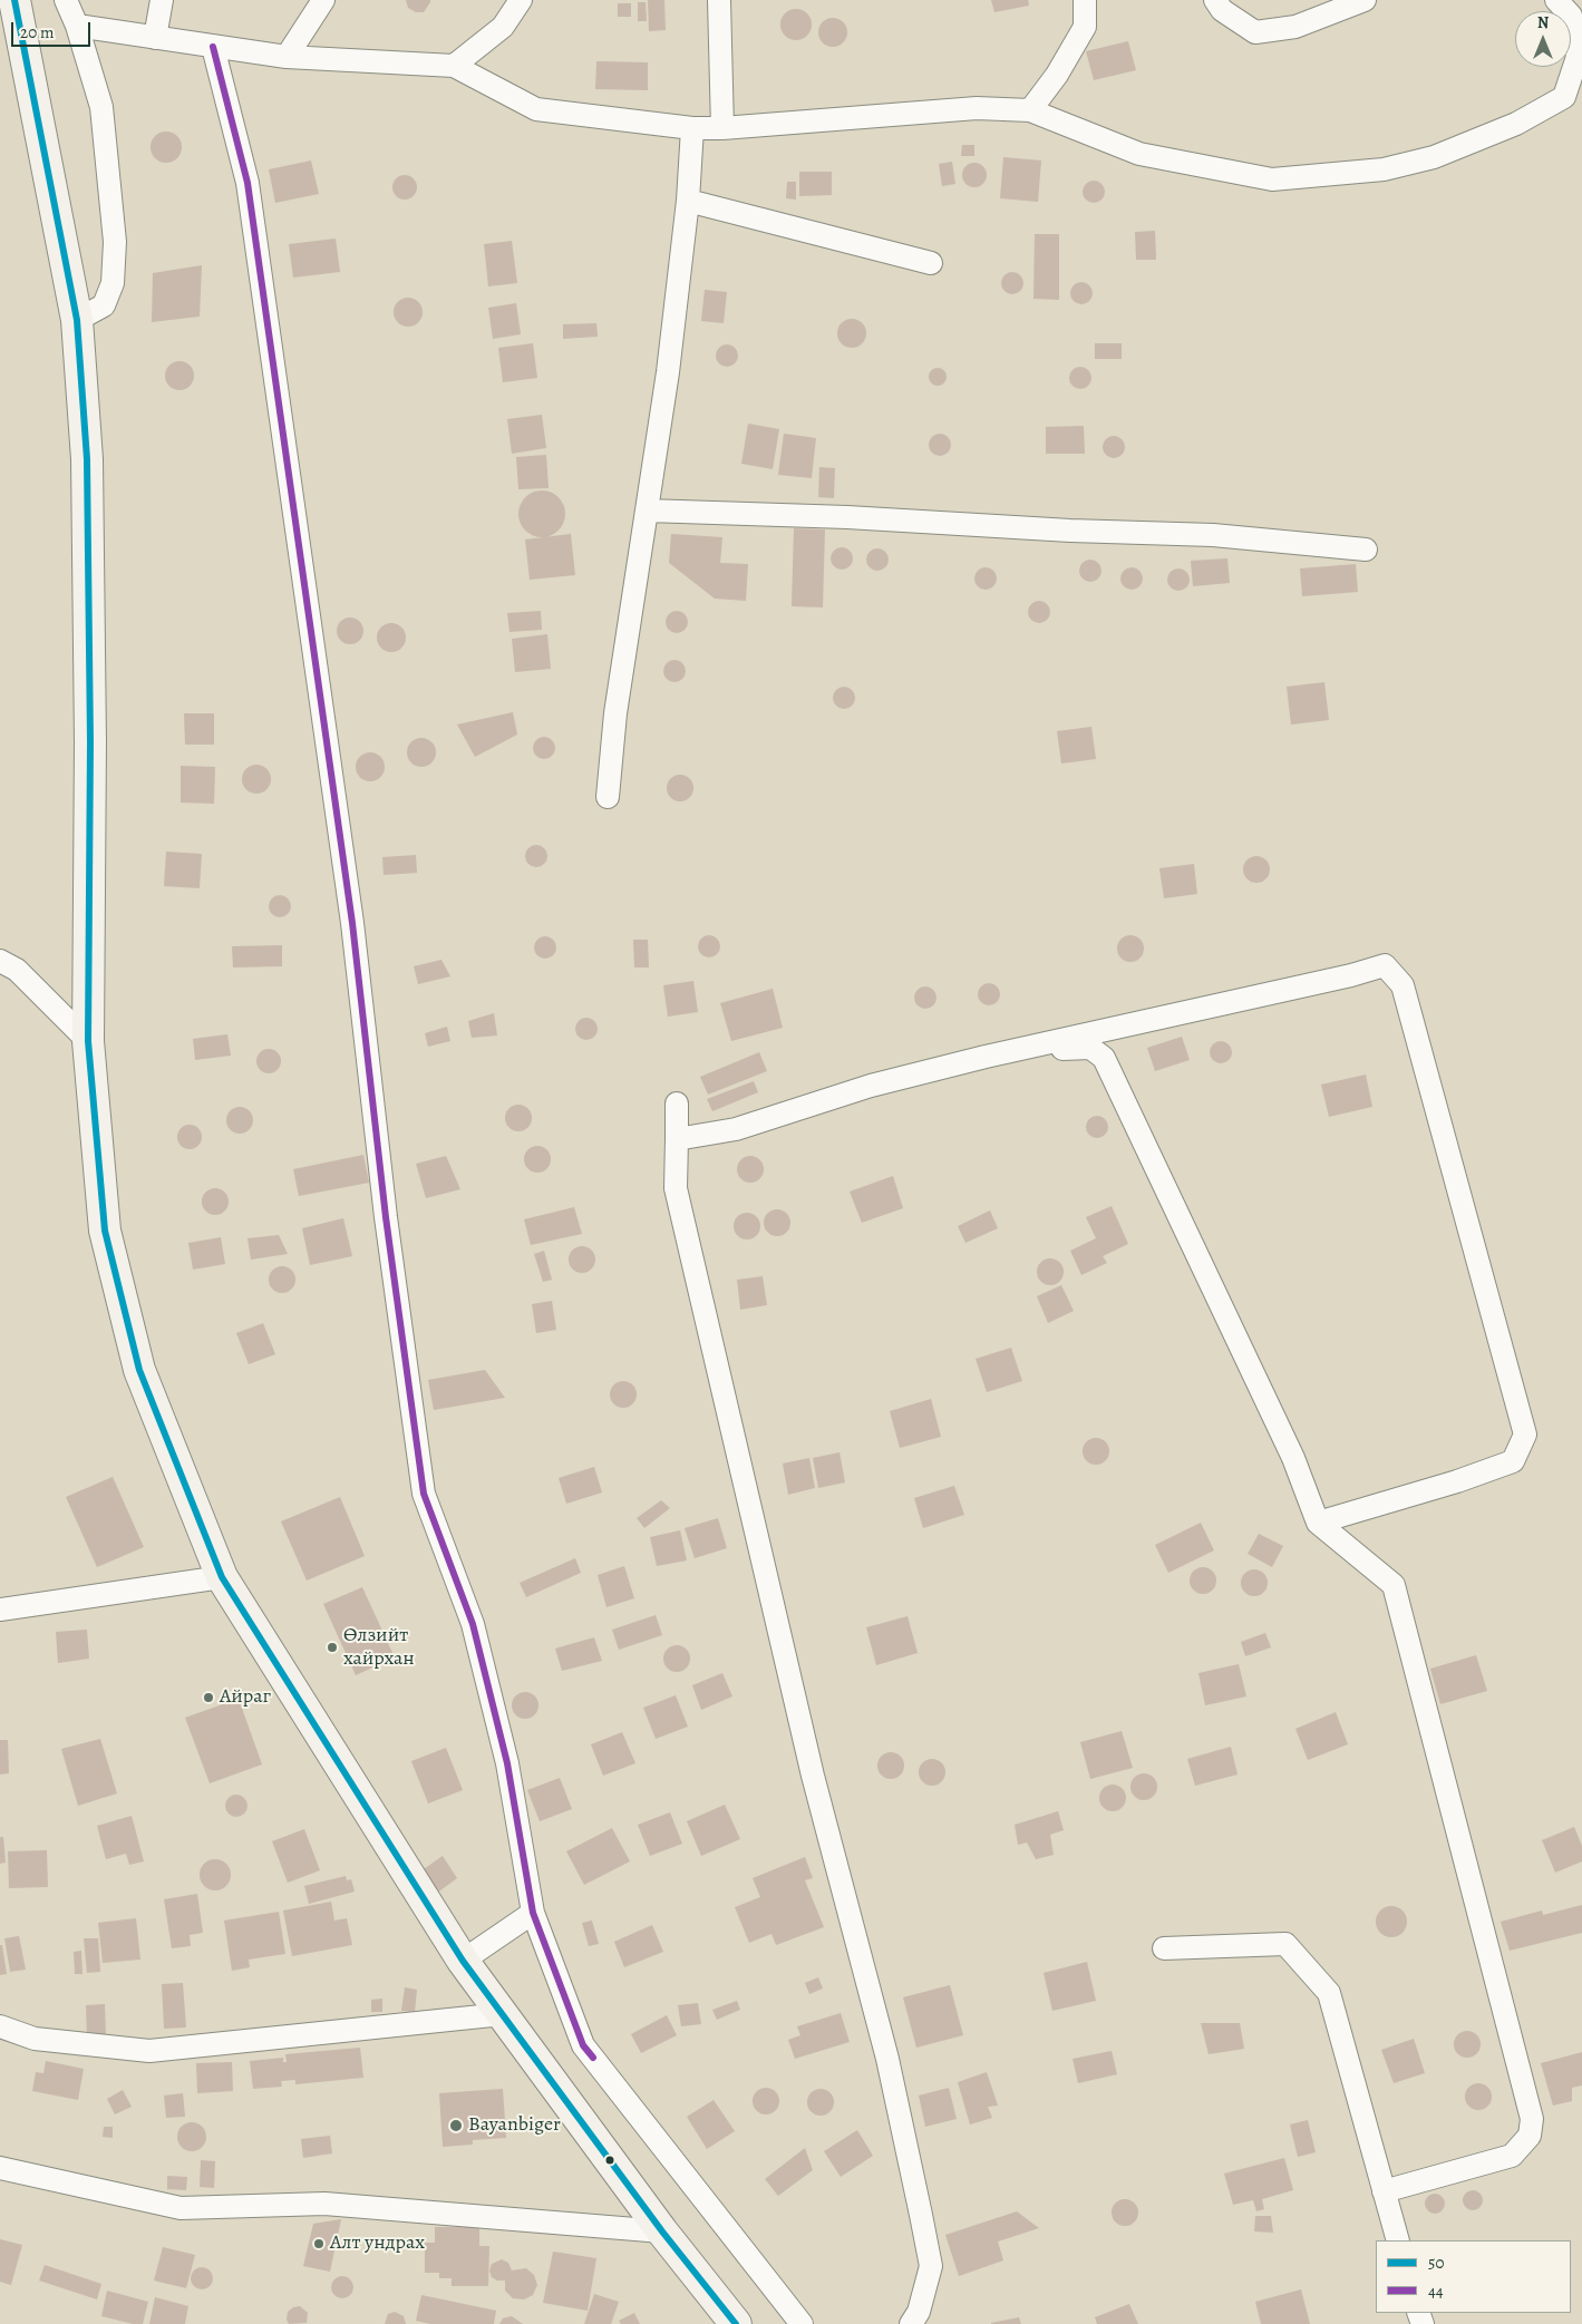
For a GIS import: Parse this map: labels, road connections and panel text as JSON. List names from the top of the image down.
{
  "places": [
    "Өлзийт хайрхан",
    "Айраг",
    "Bayanbiger",
    "Алт ундрах"
  ],
  "lines": ["transit line 50", "transit line 44"],
  "legend": ["50", "44"],
  "scale_bar": "20 m",
  "north": "top"
}
